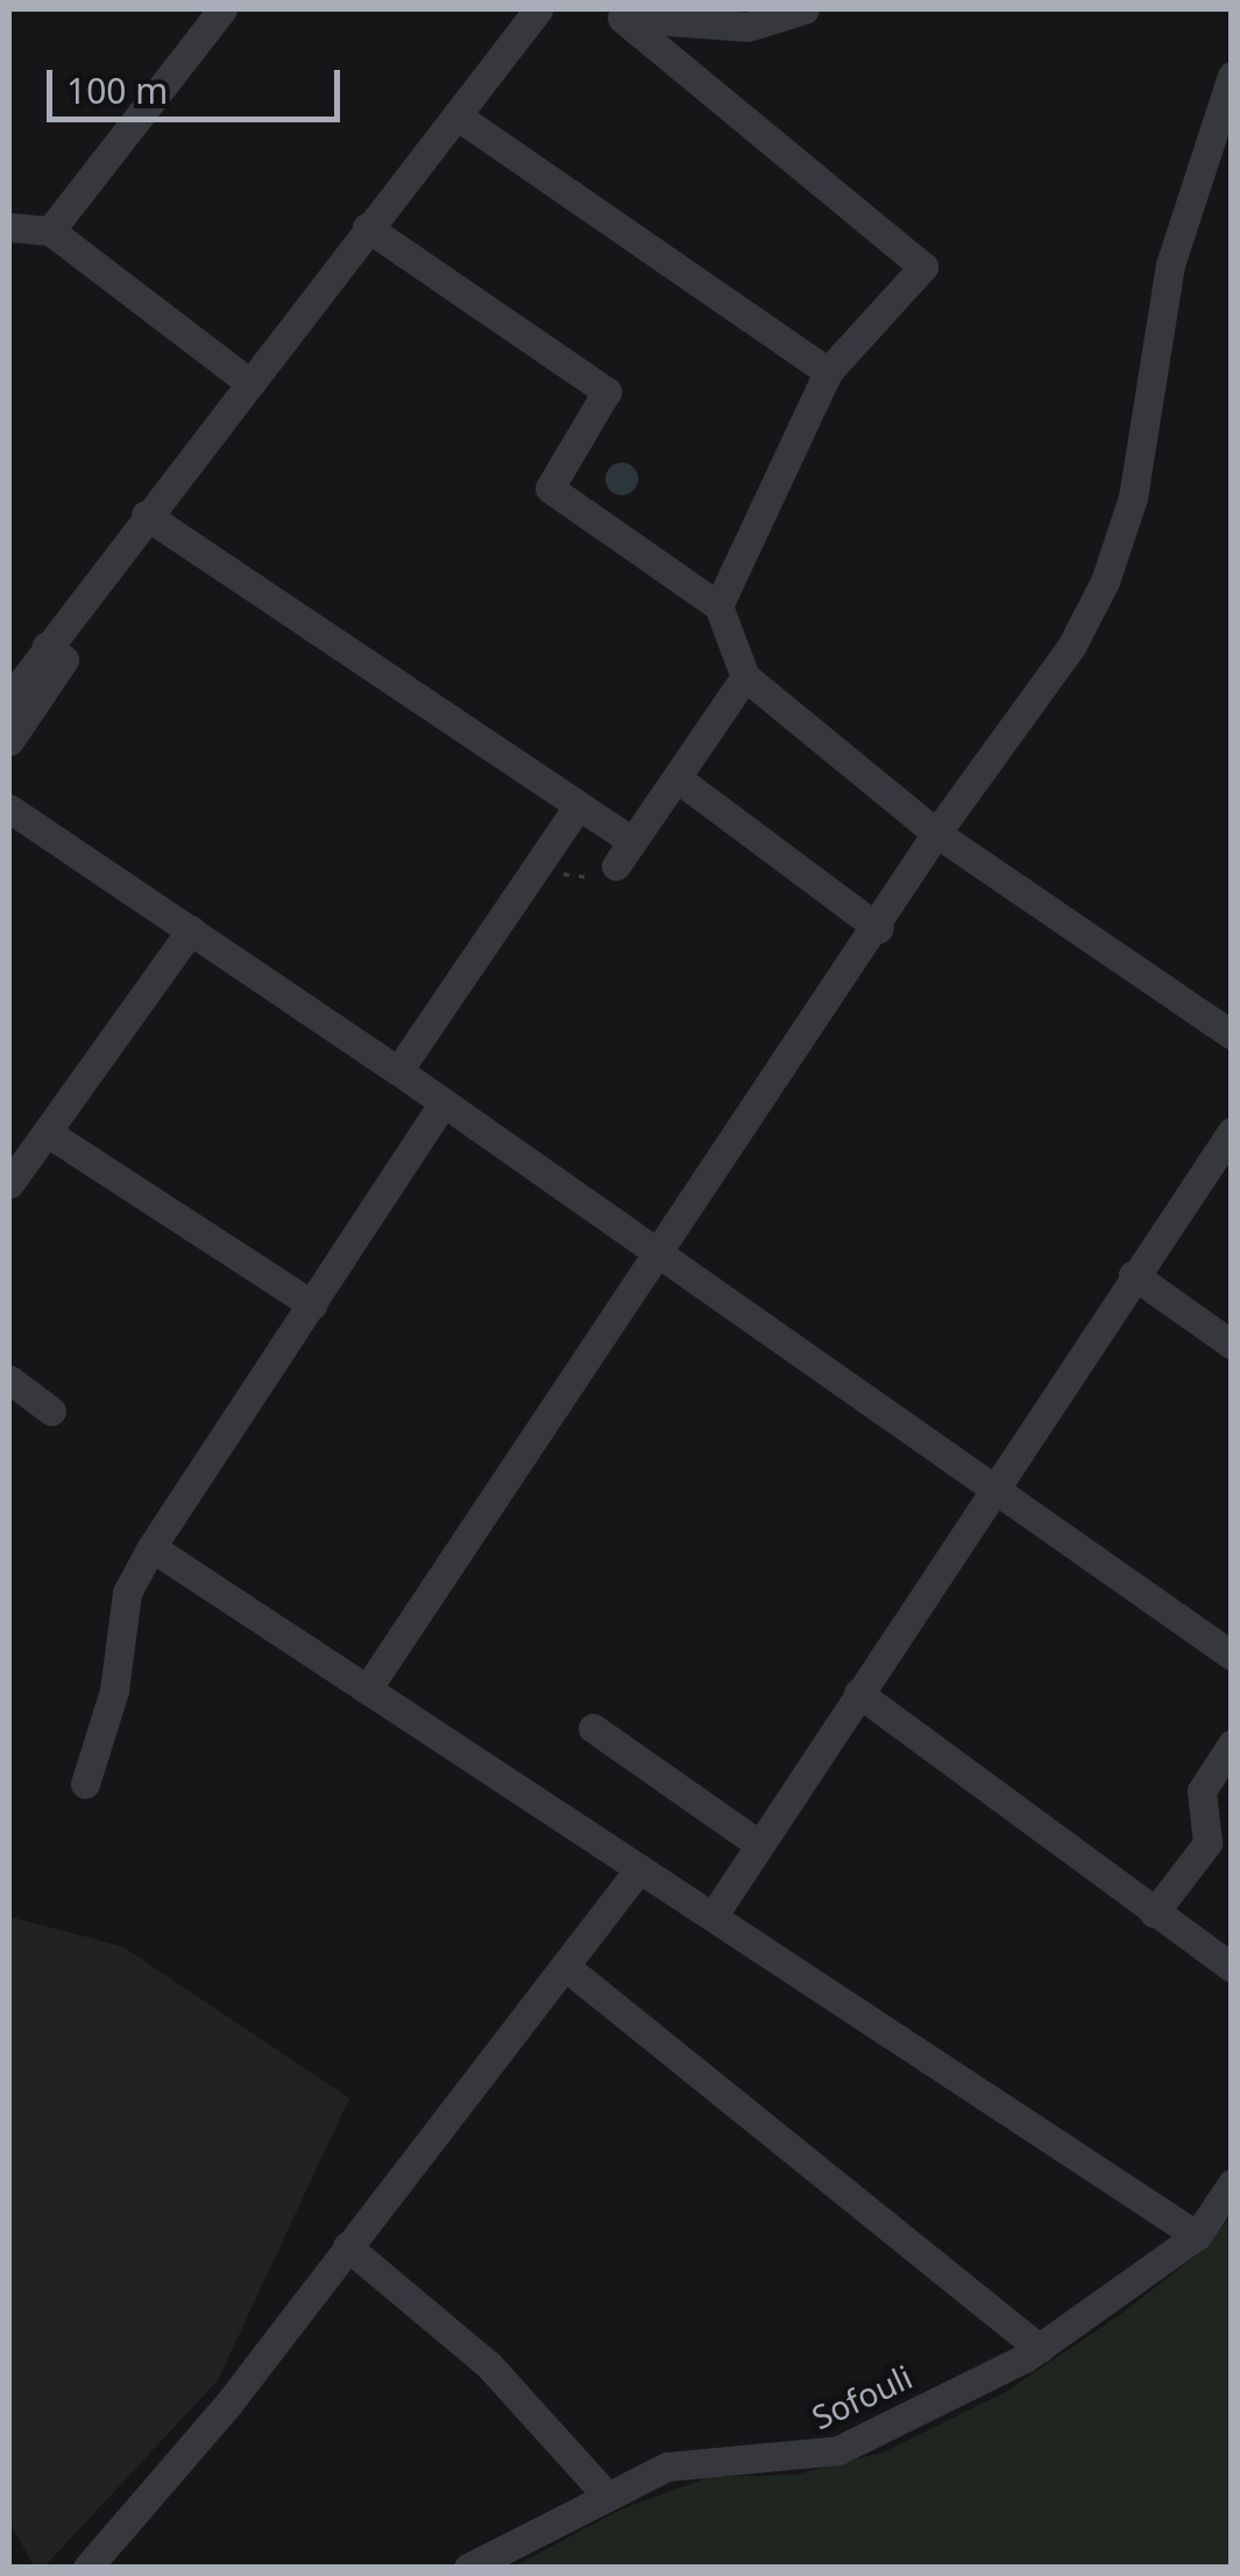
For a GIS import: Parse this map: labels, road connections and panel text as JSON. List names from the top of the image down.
{
  "streets": {
    "street": ["Sofouli"]
  },
  "scale_bar": "100 m"
}
